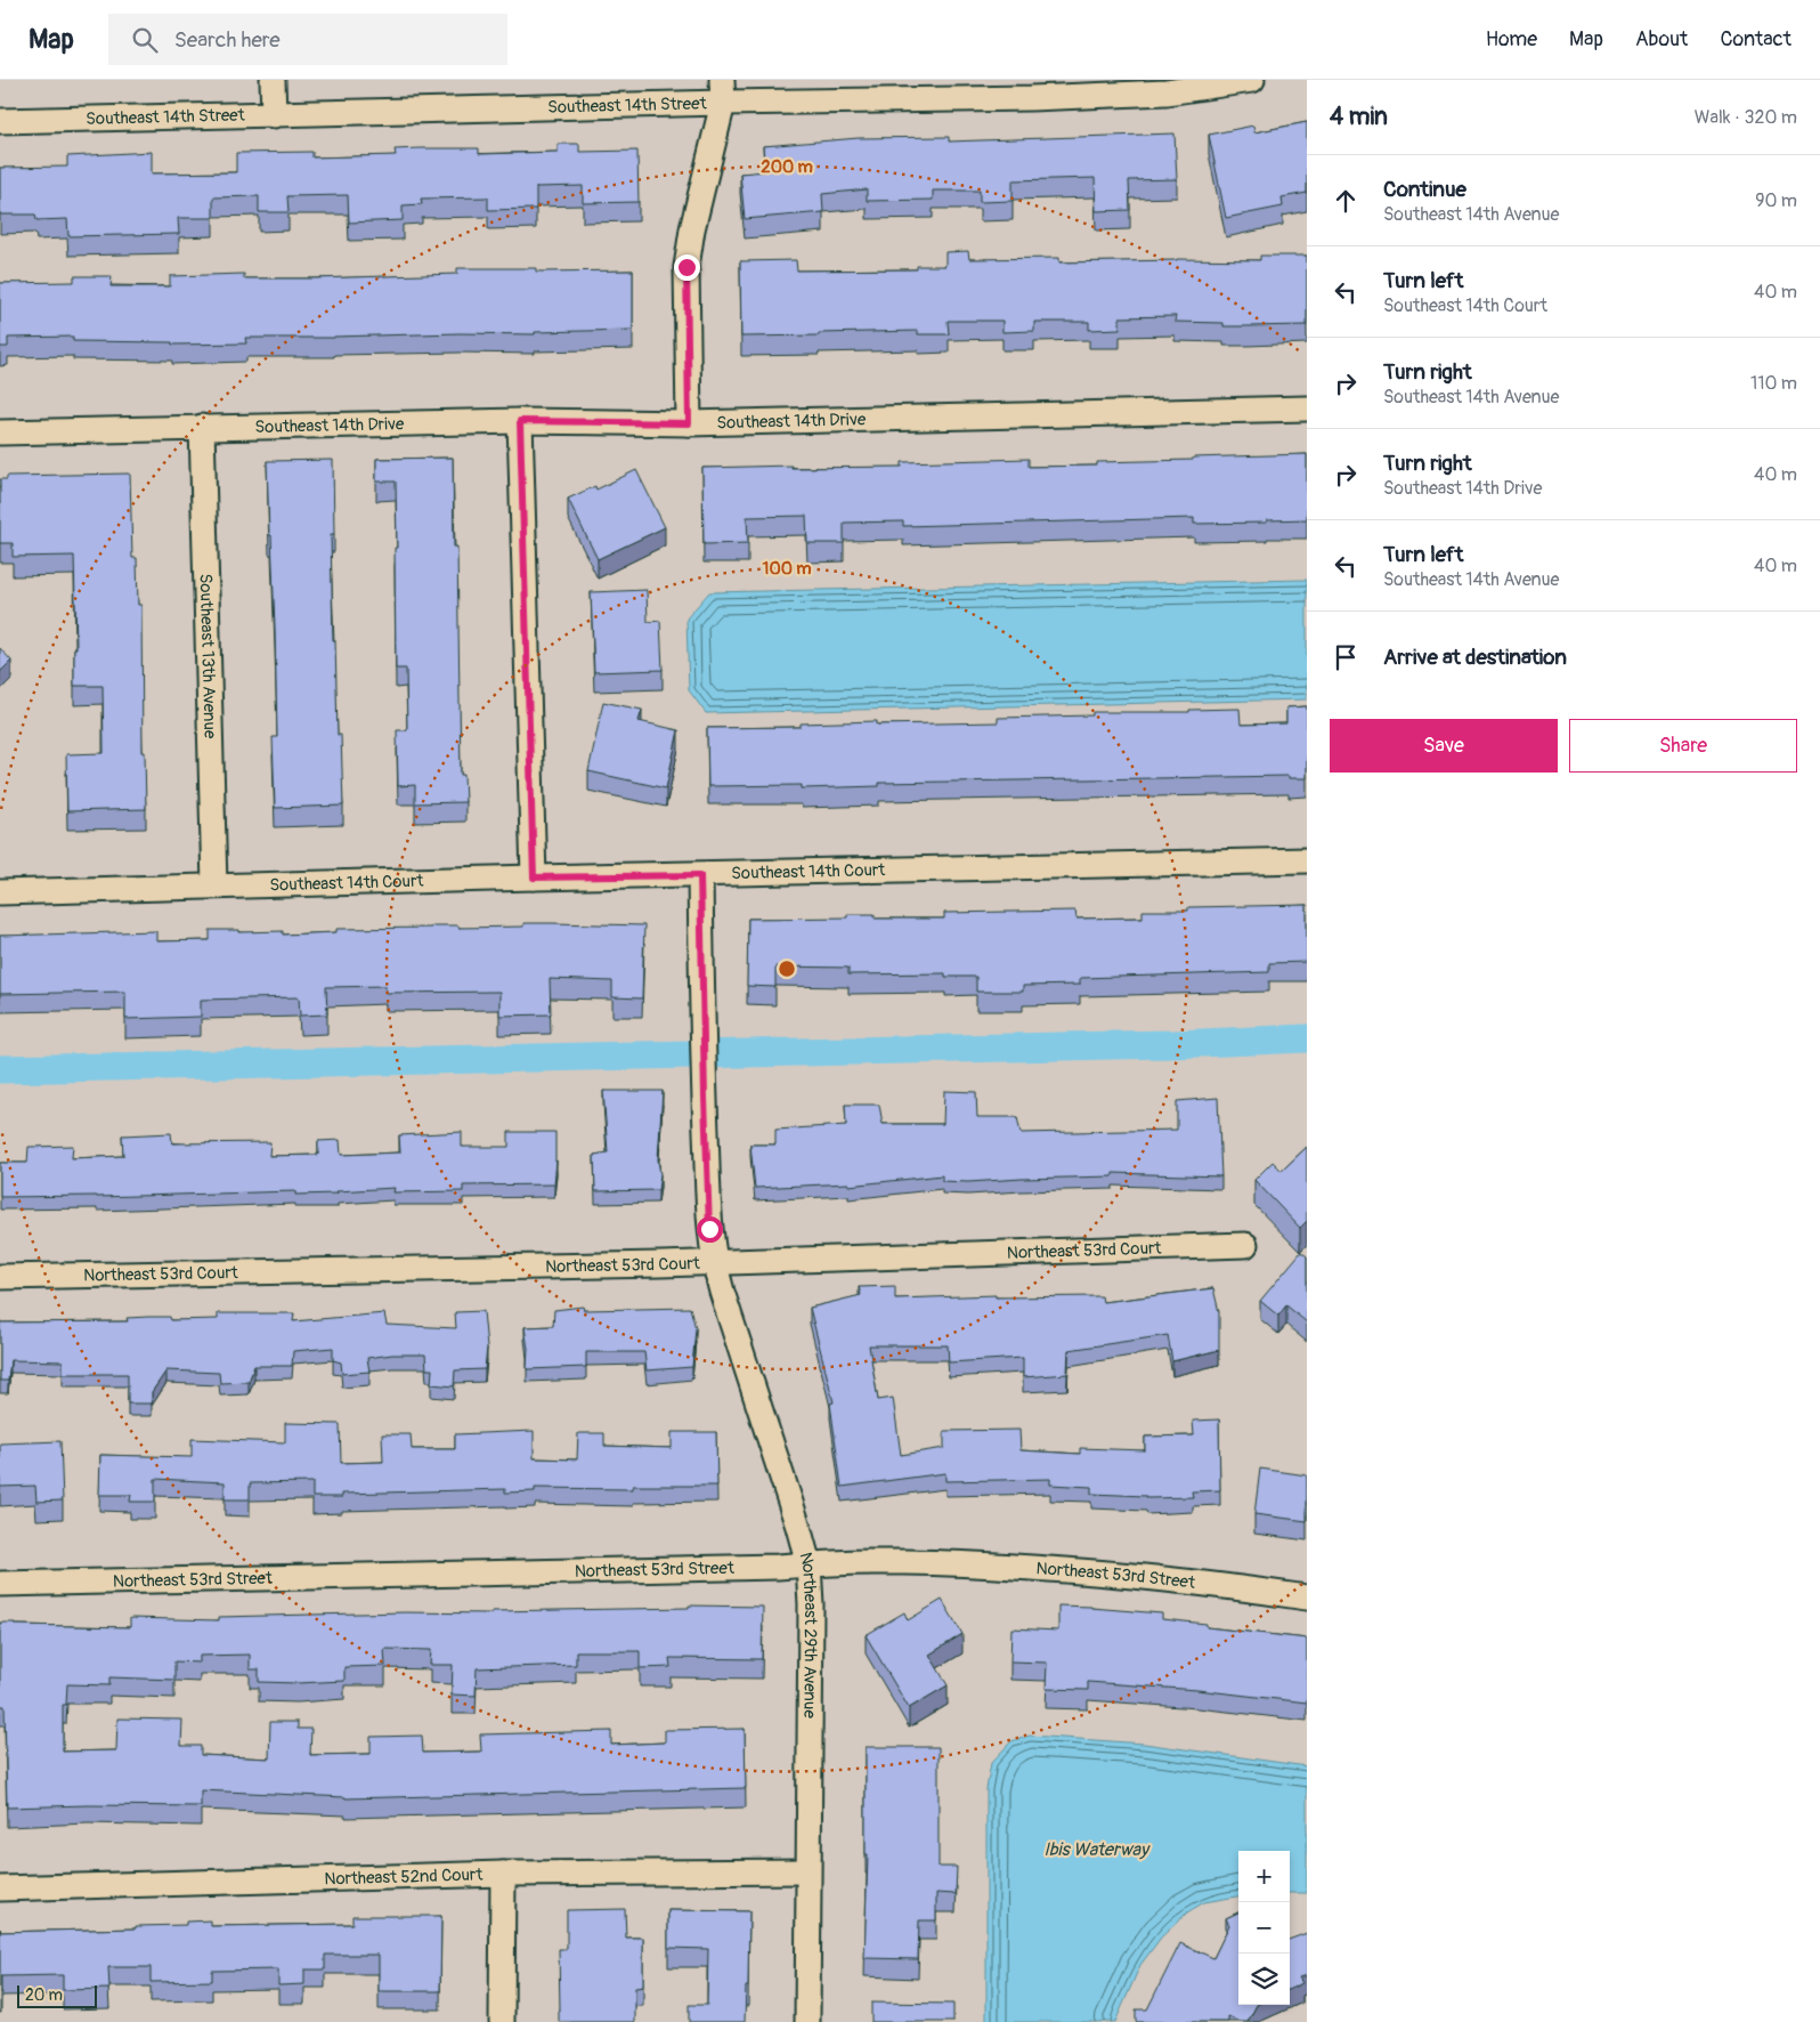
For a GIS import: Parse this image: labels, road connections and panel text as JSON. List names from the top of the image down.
{
  "streets": {
    "street": [
      "Southeast 14th Street",
      "Southeast 14th Drive",
      "Southeast 13th Avenue",
      "Southeast 14th Court",
      "Northeast 53rd Court",
      "Northeast 53rd Street",
      "Northeast 29th Avenue",
      "Northeast 52nd Court"
    ]
  },
  "crossings": [
    ["Southeast 14th Drive", "Southeast 13th Avenue"],
    ["Southeast 13th Avenue", "Southeast 14th Court"],
    ["Southeast 14th Court", "Northeast 29th Avenue"],
    ["Northeast 53rd Court", "Northeast 29th Avenue"],
    ["Northeast 53rd Street", "Northeast 29th Avenue"],
    ["Northeast 29th Avenue", "Northeast 52nd Court"]
  ],
  "water": ["Ibis Waterway"],
  "scale_bar": "20 m",
  "page": {
    "header": "Map",
    "search": "Search here",
    "nav": [
      "Home",
      "Map",
      "About",
      "Contact"
    ],
    "heading": ["4 min", "Walk · 320 m"],
    "list": [
      ["Continue", "Southeast 14th Avenue", "90 m"],
      ["Turn left", "Southeast 14th Court", "40 m"],
      ["Turn right", "Southeast 14th Avenue", "110 m"],
      ["Turn right", "Southeast 14th Drive", "40 m"],
      ["Turn left", "Southeast 14th Avenue", "40 m"],
      "Arrive at destination"
    ],
    "buttons": ["Save", "Share"],
    "map_buttons": ["+", "−"],
    "scale": "20 m"
  },
  "rings": ["200 m", "100 m"]
}
